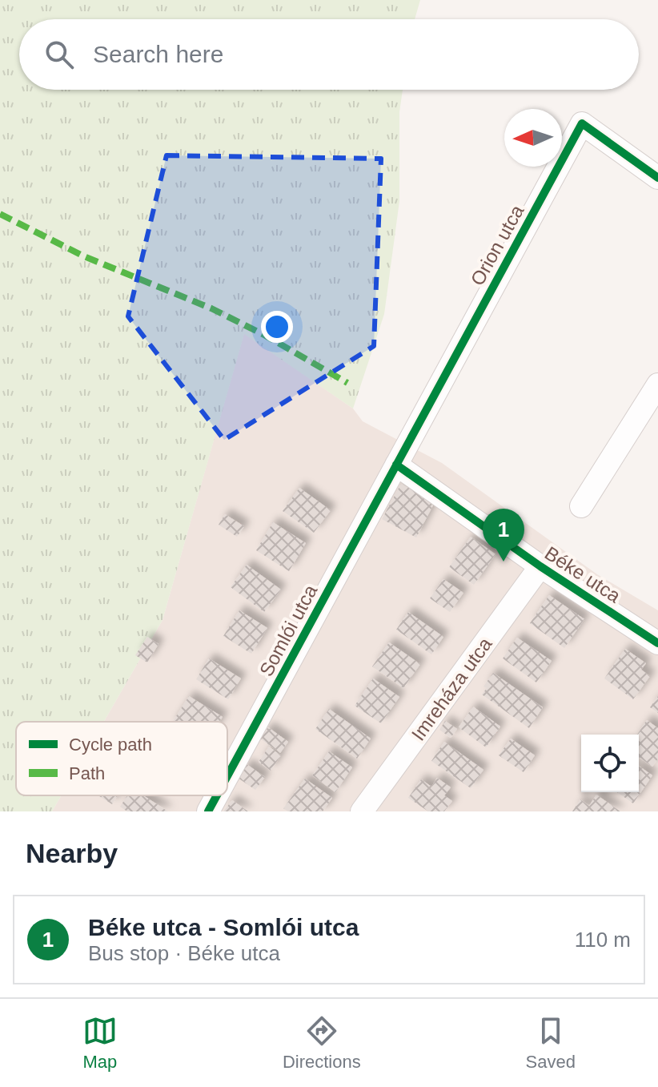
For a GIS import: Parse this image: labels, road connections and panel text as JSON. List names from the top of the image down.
{
  "streets": {
    "street": [
      "Orion utca",
      "Béke utca",
      "Somlói utca",
      "Imreháza utca"
    ]
  },
  "crossings": [
    ["Orion utca", "Béke utca"],
    ["Orion utca", "Somlói utca"],
    ["Béke utca", "Somlói utca"],
    ["Béke utca", "Imreháza utca"]
  ],
  "legend": ["Cycle path", "Path"],
  "north": "left",
  "page": {
    "search": "Search here",
    "pins": "1",
    "heading": "Nearby",
    "list": [
      {
        "mark": "1",
        "name": "Béke utca - Somlói utca",
        "note": "Bus stop · Béke utca",
        "value": "110 m"
      }
    ],
    "nav": ["Map", "Directions", "Saved"]
  }
}
